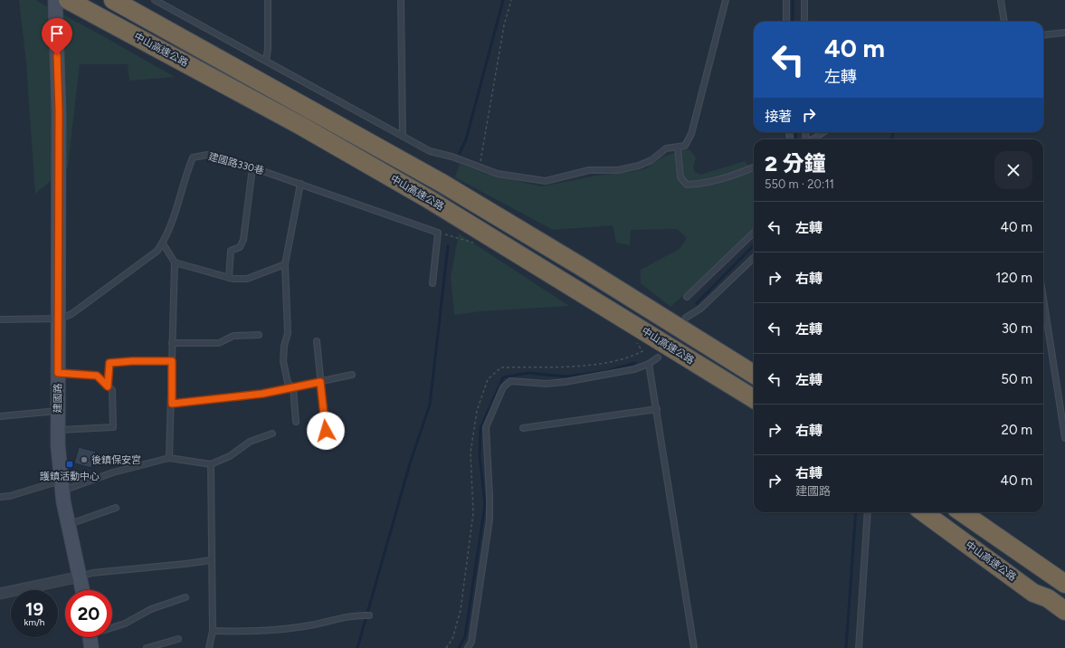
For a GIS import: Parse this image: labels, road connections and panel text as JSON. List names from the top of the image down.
{
  "streets": {
    "highway": ["中山高速公路"],
    "street": ["建國路"],
    "lane": ["建國路330巷"]
  },
  "crossings": [
    ["建國路330巷", "建國路"]
  ],
  "places": {
    "other": ["後鎮保安宮"],
    "transit": ["護鎮活動中心"]
  },
  "page": {
    "turn": ["40 m", "左轉"],
    "then": "接著",
    "heading": ["2 分鐘", "550 m · 20:11"],
    "list": [
      {
        "name": "左轉",
        "value": "40 m"
      },
      {
        "name": "右轉",
        "value": "120 m"
      },
      {
        "name": "左轉",
        "value": "30 m"
      },
      {
        "name": "左轉",
        "value": "50 m"
      },
      {
        "name": "右轉",
        "value": "20 m"
      },
      {
        "name": "右轉",
        "note": "建國路",
        "value": "40 m"
      }
    ],
    "speed": "19 km/h",
    "limit": "20"
  }
}
